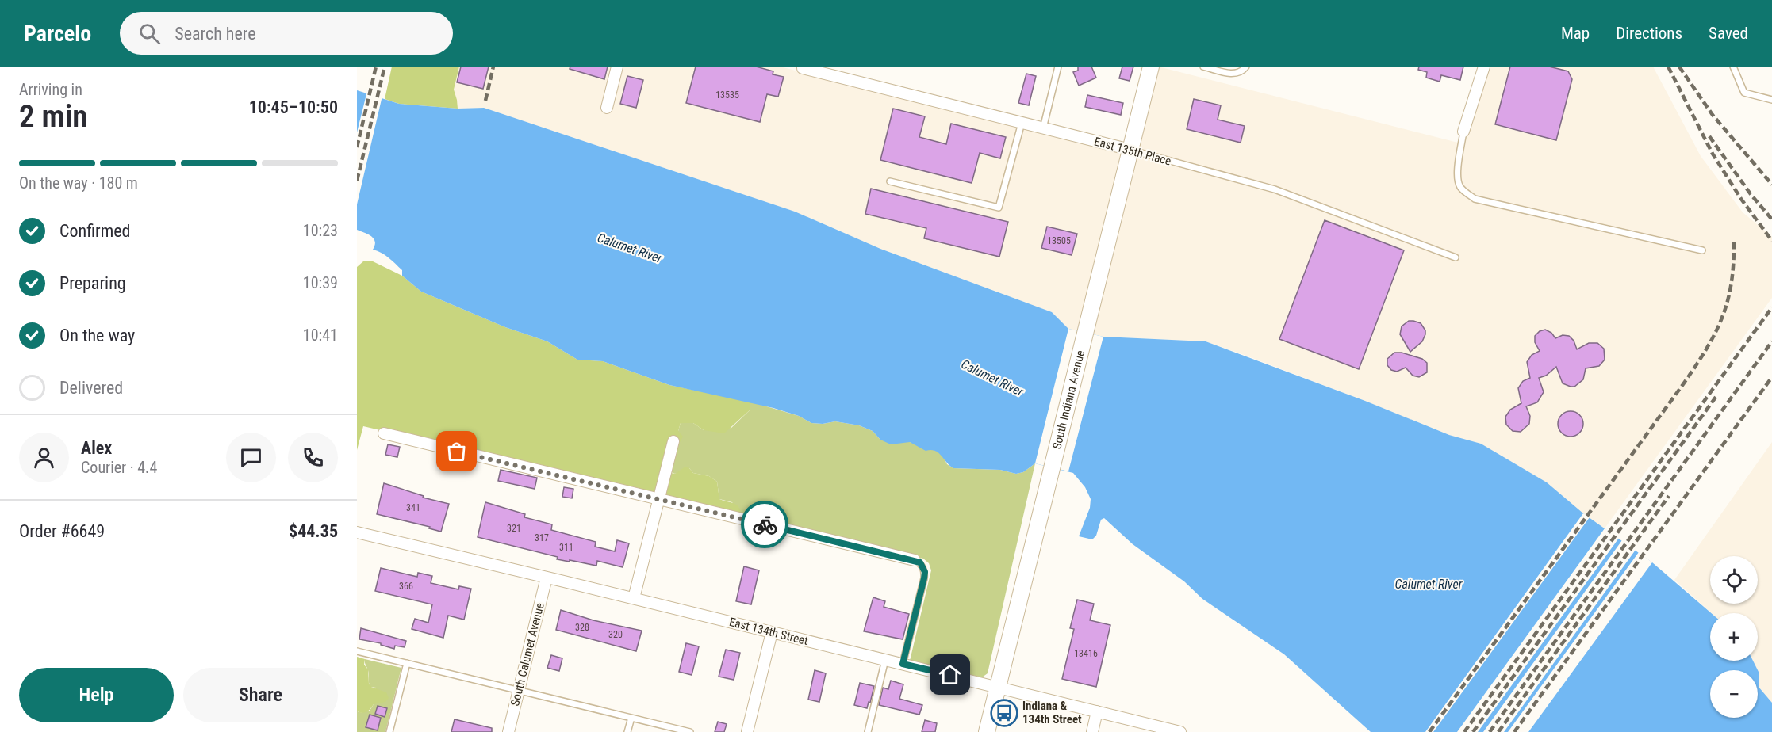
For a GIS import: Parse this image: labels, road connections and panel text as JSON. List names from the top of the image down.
{
  "streets": {
    "main road": ["South Indiana Avenue"],
    "street": ["East 135th Place", "East 134th Street", "South Calumet Avenue"]
  },
  "crossings": [
    ["East 135th Place", "South Indiana Avenue"],
    ["South Indiana Avenue", "East 134th Street"],
    ["East 134th Street", "South Calumet Avenue"]
  ],
  "water": ["Calumet River"],
  "places": {
    "bus stop": ["Indiana & 134th Street"]
  },
  "house_numbers": [
    "13535",
    "13505",
    "341",
    "321",
    "317",
    "311",
    "366",
    "328",
    "320",
    "13416"
  ],
  "page": {
    "header": "Parcelo",
    "search": "Search here",
    "nav": ["Map", "Directions", "Saved"],
    "heading": ["2 min", "Arriving in", "10:45–10:50"],
    "panel": [
      "Alex",
      "Courier · 4.4",
      "Order #6649",
      "$44.35"
    ],
    "bar": "On the way · 180 m",
    "list": [
      ["Confirmed", "10:23"],
      ["Preparing", "10:39"],
      ["On the way", "10:41"],
      "Delivered"
    ],
    "map_buttons": ["+", "−"],
    "buttons": ["Help", "Share"]
  }
}
